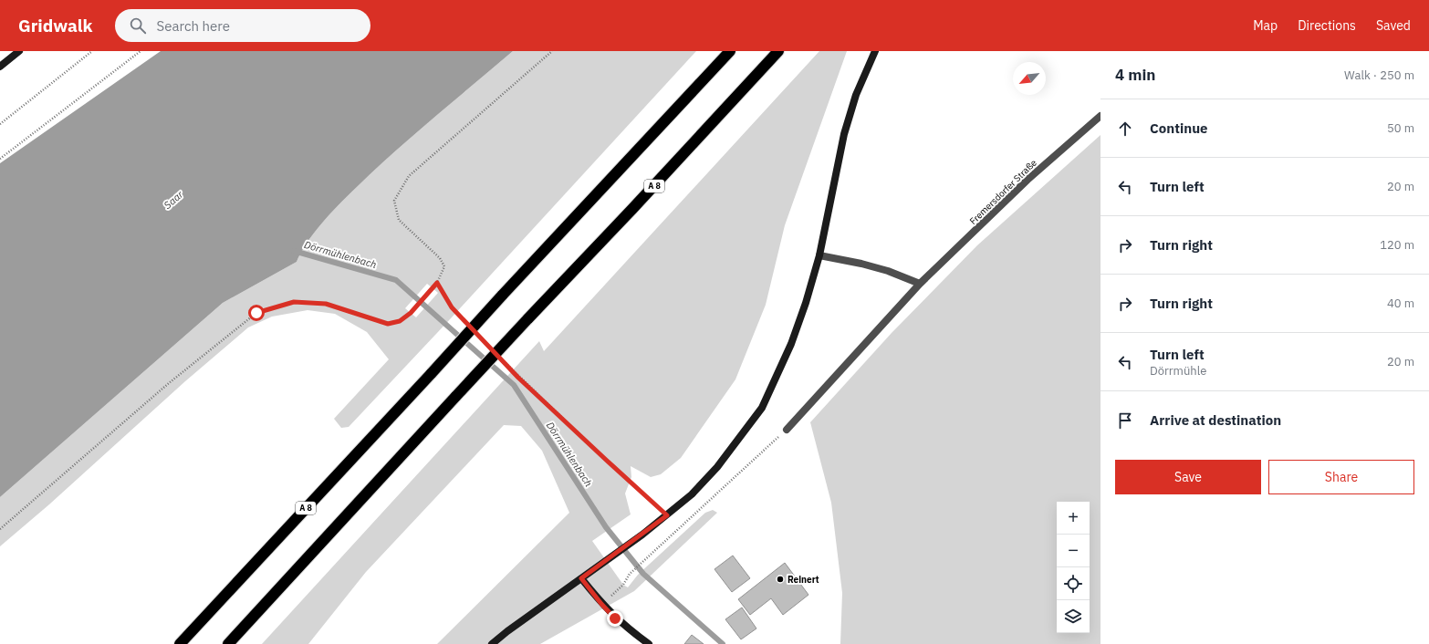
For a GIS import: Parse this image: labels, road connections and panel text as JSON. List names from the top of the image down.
{
  "streets": {
    "highway": ["A 8"],
    "street": ["Fremersdorfer Straße"]
  },
  "water": ["Saar", "Dörrmühlenbach"],
  "places": ["Reinert"],
  "north": "bottom left",
  "page": {
    "header": "Gridwalk",
    "search": "Search here",
    "nav": ["Map", "Directions", "Saved"],
    "heading": ["4 min", "Walk · 250 m"],
    "list": [
      ["Continue", "50 m"],
      ["Turn left", "20 m"],
      ["Turn right", "120 m"],
      ["Turn right", "40 m"],
      ["Turn left", "Dörrmühle", "20 m"],
      "Arrive at destination"
    ],
    "buttons": ["Save", "Share"],
    "map_buttons": ["+", "−"]
  }
}
